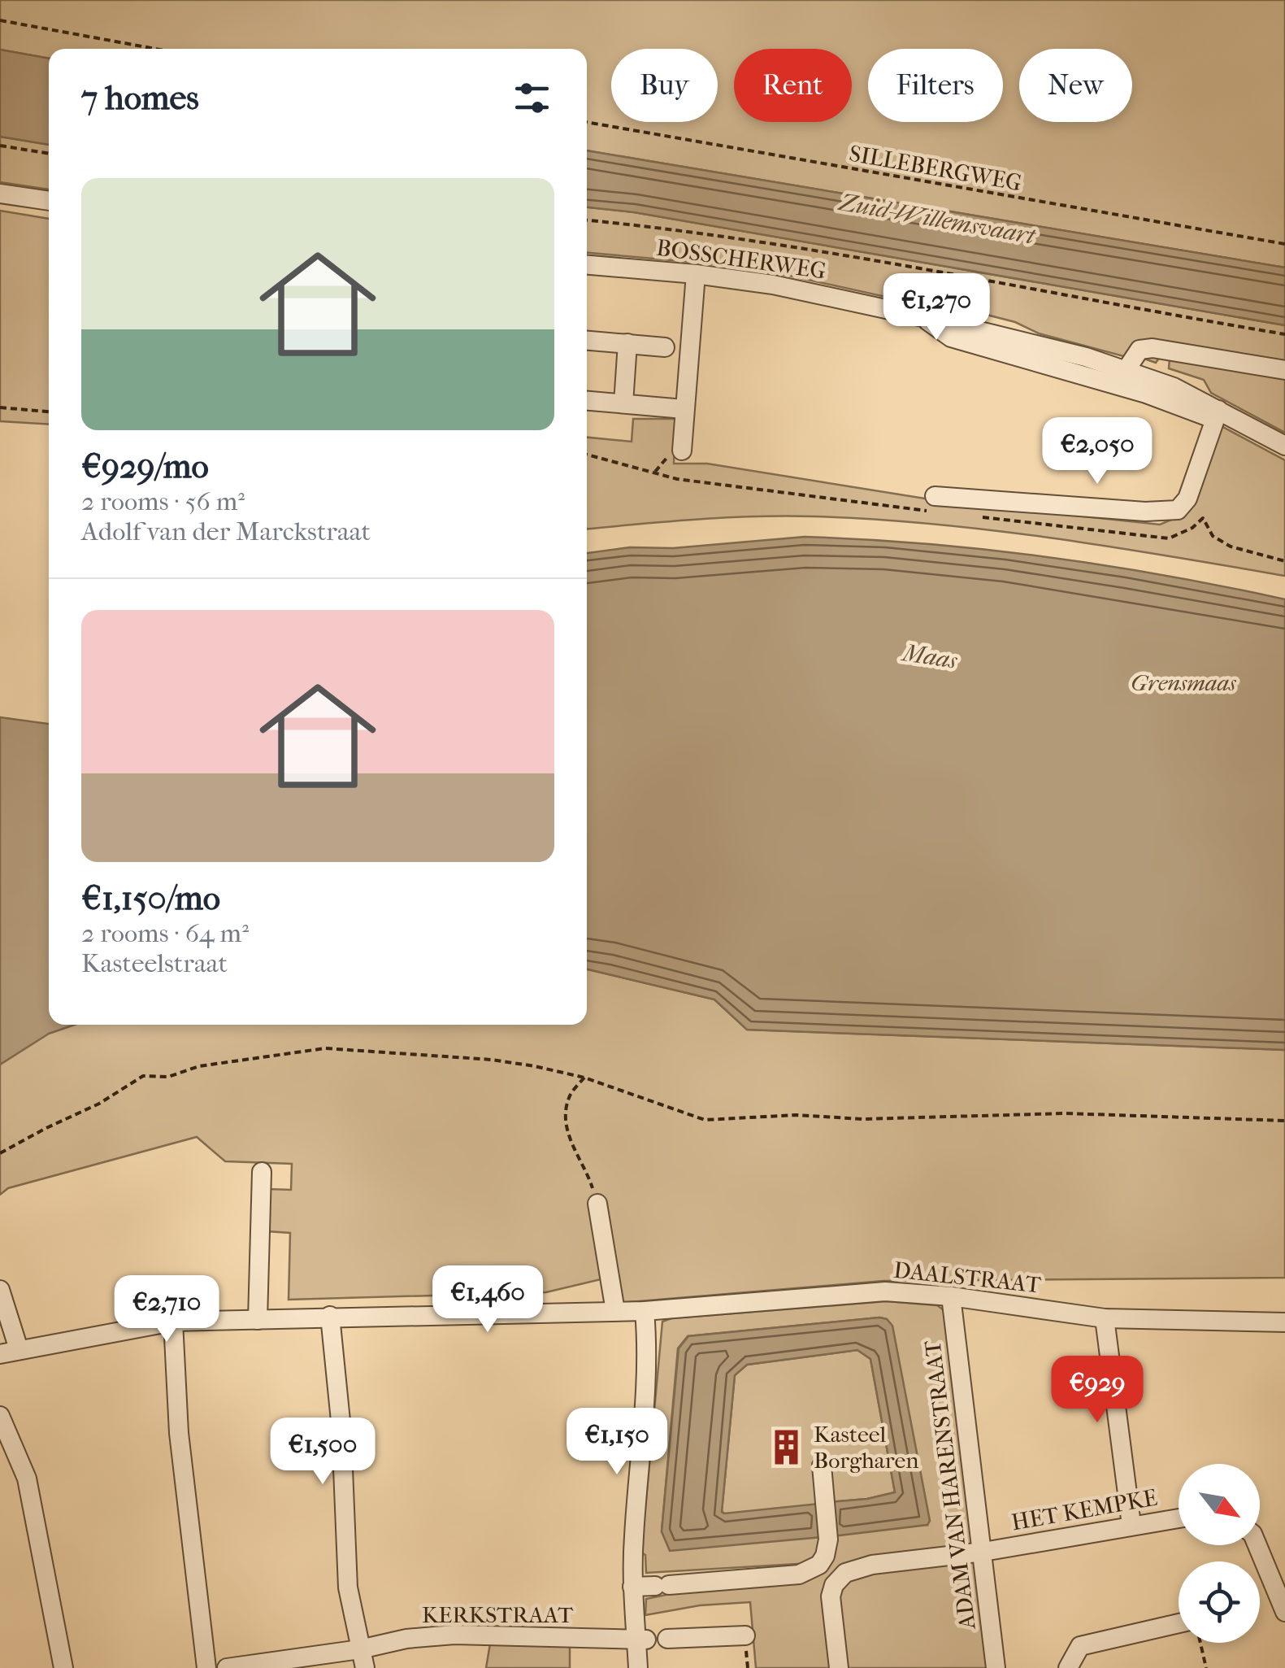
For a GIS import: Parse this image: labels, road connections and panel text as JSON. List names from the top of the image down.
{
  "streets": {
    "street": [
      "BOSSCHERWEG",
      "DAALSTRAAT",
      "ADAM VAN HARENSTRAAT",
      "HET KEMPKE",
      "KERKSTRAAT"
    ],
    "path": ["SILLEBERGWEG"]
  },
  "crossings": [
    ["DAALSTRAAT", "ADAM VAN HARENSTRAAT"],
    ["ADAM VAN HARENSTRAAT", "HET KEMPKE"]
  ],
  "water": ["Zuid-Willemsvaart", "Maas"],
  "parks": ["Grensmaas"],
  "places": {
    "building": ["Kasteel Borgharen"]
  },
  "north": "bottom right",
  "page": {
    "chip": [
      "Buy",
      "Rent",
      "Filters",
      "New"
    ],
    "heading": "7 homes",
    "list": [
      {
        "name": "€929/mo",
        "note": "2 rooms · 56 m² · Adolf van der Marckstraat"
      },
      {
        "name": "€1,150/mo",
        "note": "2 rooms · 64 m² · Kasteelstraat"
      }
    ],
    "price": [
      "€1,270",
      "€2,050",
      "€1,460",
      "€2,710",
      "€929",
      "€1,150",
      "€1,500"
    ]
  }
}
